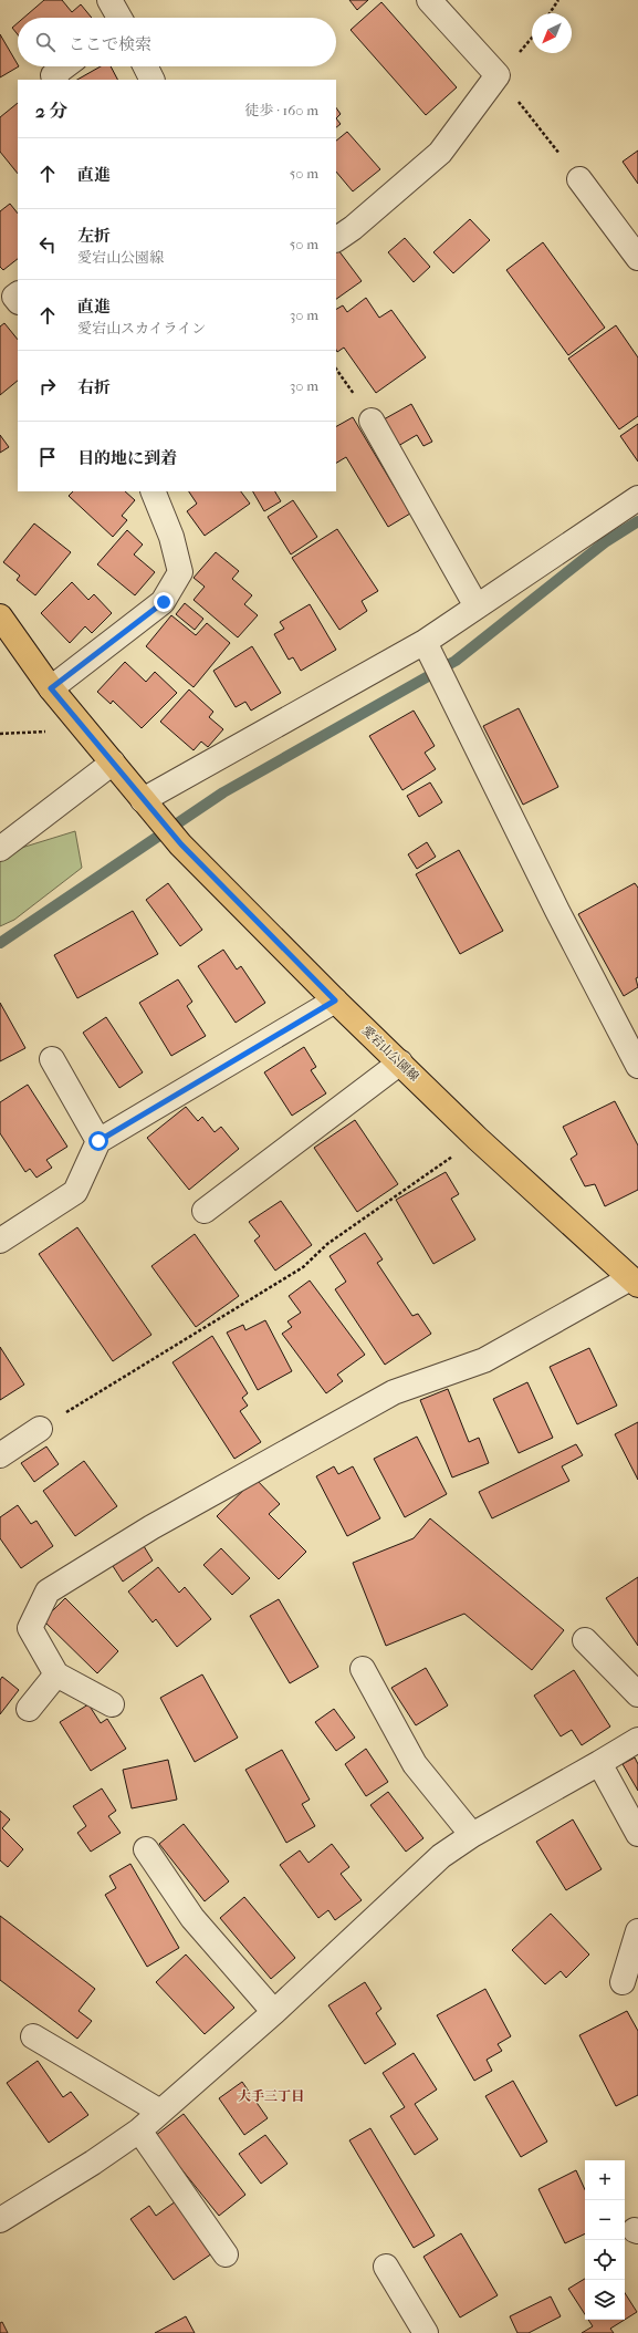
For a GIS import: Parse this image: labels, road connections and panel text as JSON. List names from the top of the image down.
{
  "streets": {
    "main road": ["愛宕山公園線"]
  },
  "districts": ["大手三丁目"],
  "north": "bottom left",
  "page": {
    "search": "ここで検索",
    "heading": ["2 分", "徒歩 · 160 m"],
    "list": [
      ["直進", "50 m"],
      ["左折", "愛宕山公園線", "50 m"],
      ["直進", "愛宕山スカイライン", "30 m"],
      ["右折", "30 m"],
      "目的地に到着"
    ],
    "map_buttons": ["+", "−"]
  }
}
